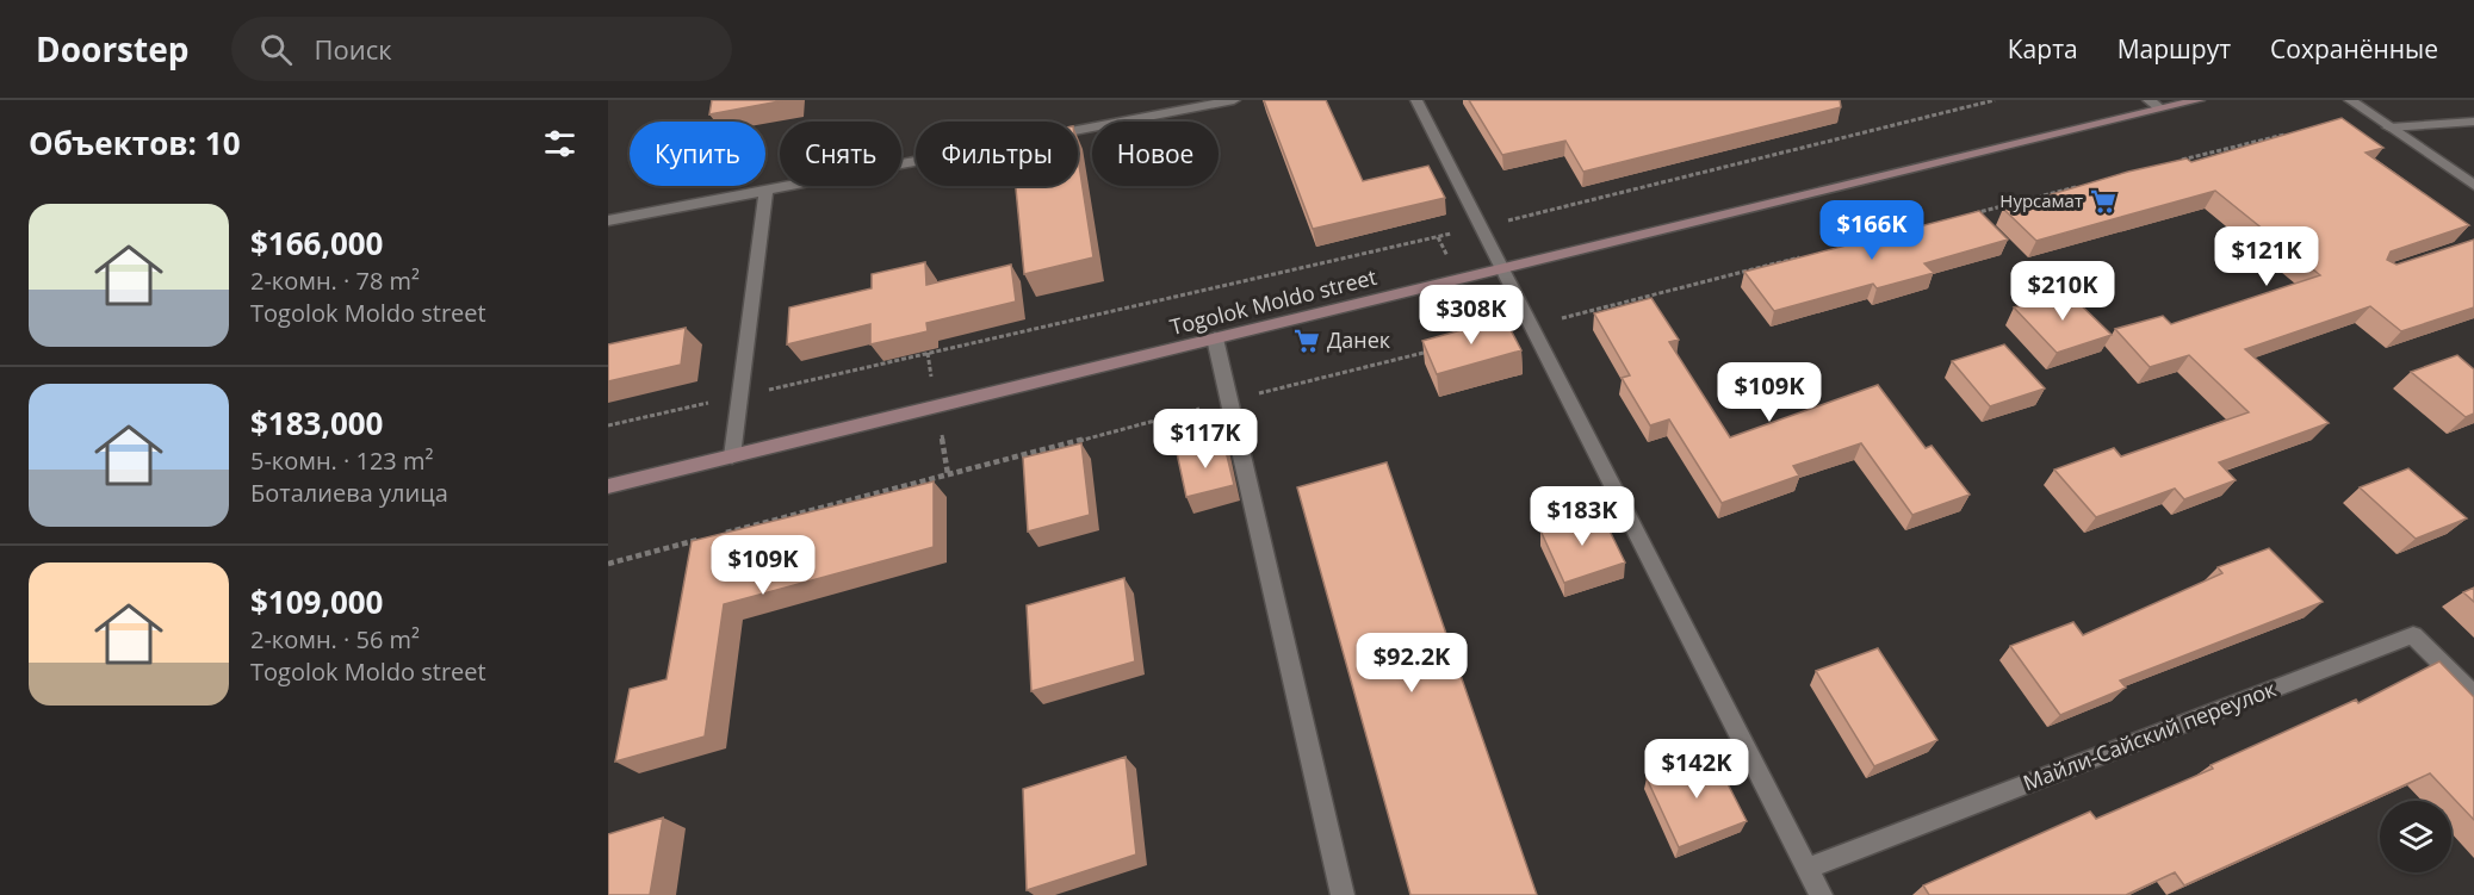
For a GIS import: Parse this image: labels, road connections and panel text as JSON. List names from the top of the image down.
{
  "streets": {
    "main road": ["Togolok Moldo street"],
    "street": ["Майли-Сайский переулок"]
  },
  "places": {
    "supermarket": ["Нурсамат", "Данек"]
  },
  "page": {
    "header": "Doorstep",
    "search": "Поиск",
    "nav": ["Карта", "Маршрут", "Сохранённые"],
    "heading": "Объектов: 10",
    "chip": [
      "Купить",
      "Снять",
      "Фильтры",
      "Новое"
    ],
    "list": [
      {
        "name": "$166,000",
        "note": "2-комн. · 78 m² · Togolok Moldo street"
      },
      {
        "name": "$183,000",
        "note": "5-комн. · 123 m² · Боталиева улица"
      },
      {
        "name": "$109,000",
        "note": "2-комн. · 56 m² · Togolok Moldo street"
      }
    ],
    "price": [
      "$166K",
      "$121K",
      "$210K",
      "$308K",
      "$109K",
      "$117K",
      "$183K",
      "$109K",
      "$92.2K",
      "$142K"
    ]
  }
}
